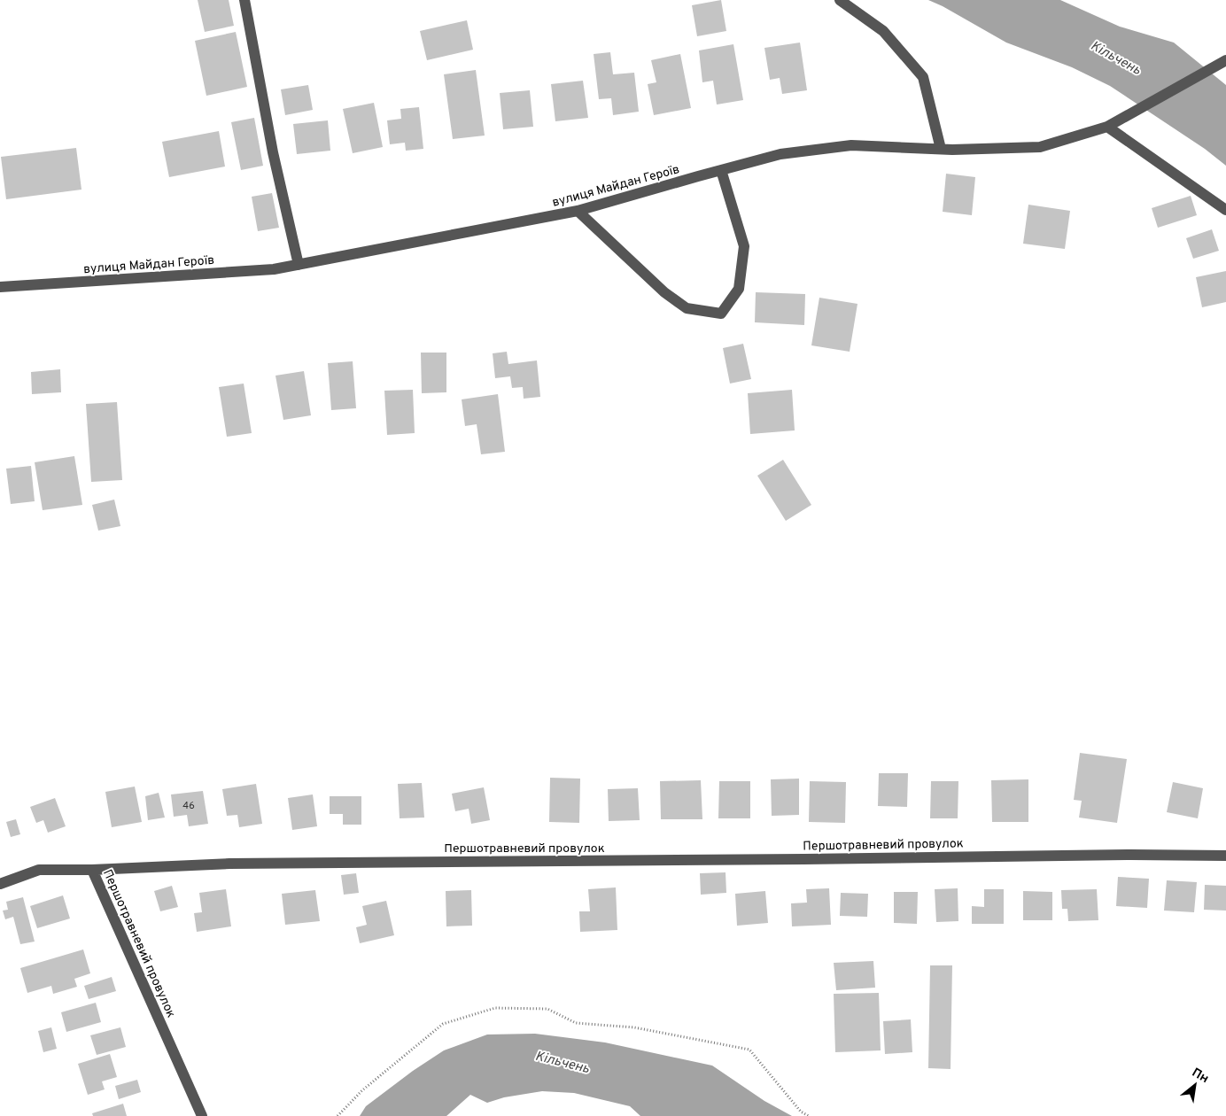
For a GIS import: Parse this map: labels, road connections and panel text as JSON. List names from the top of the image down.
{
  "streets": {
    "street": ["вулиця Майдан Героїв", "Першотравневий провулок"]
  },
  "water": ["Кільчень"],
  "house_numbers": ["46"],
  "north": "top right"
}
